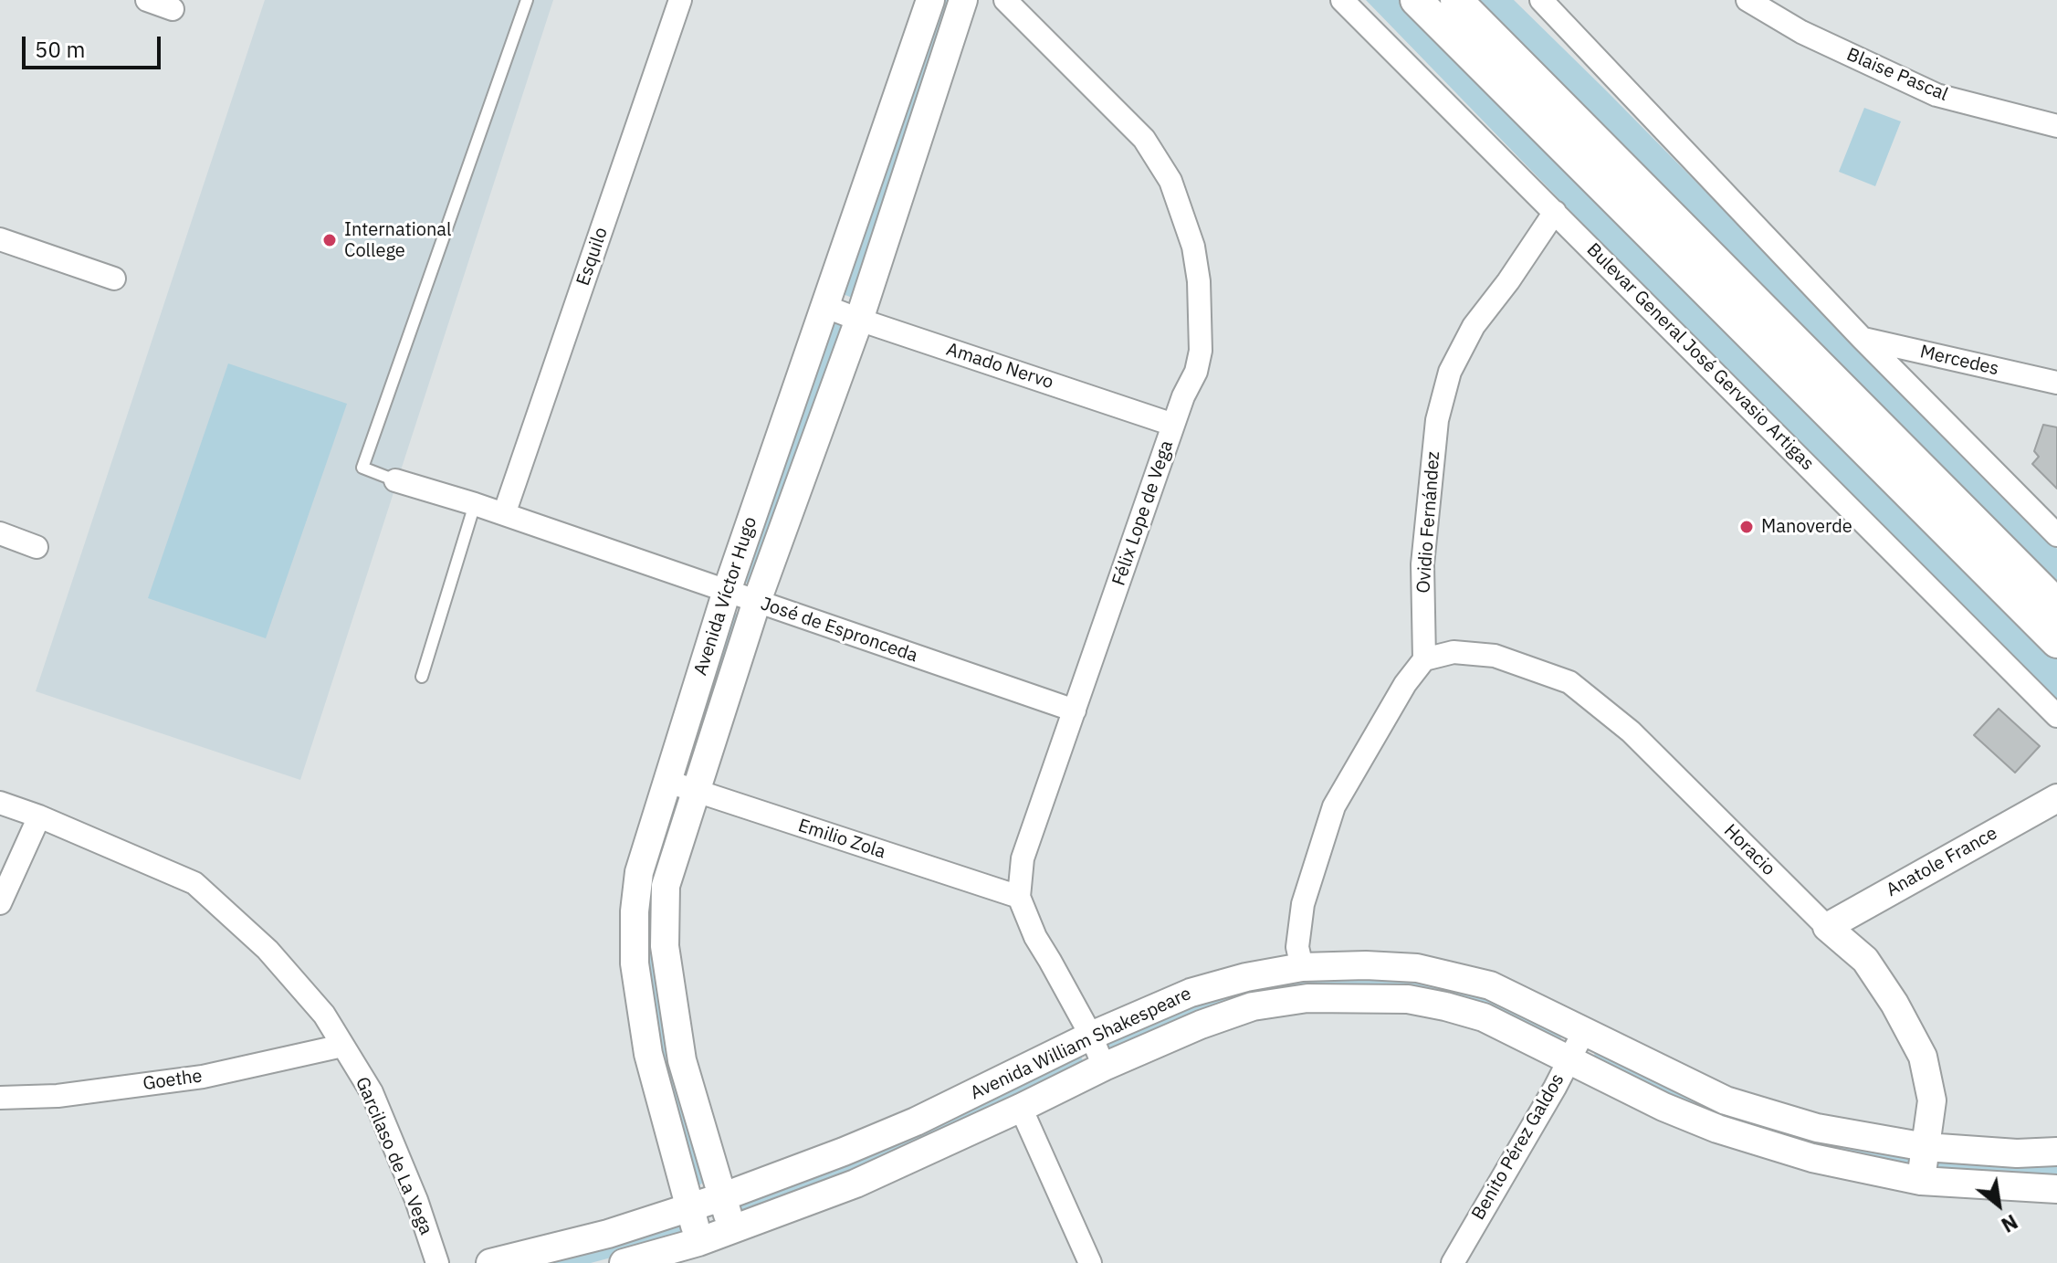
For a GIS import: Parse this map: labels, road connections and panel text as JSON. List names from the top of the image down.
{
  "streets": {
    "street": [
      "Blaise Pascal",
      "Esquilo",
      "Bulevar General José Gervasio Artigas",
      "Mercedes",
      "Amado Nervo",
      "Félix Lope de Vega",
      "Ovidio Fernández",
      "Avenida Víctor Hugo",
      "José de Espronceda",
      "Emilio Zola",
      "Horacio",
      "Anatole France",
      "Avenida William Shakespeare",
      "Goethe",
      "Benito Pérez Galdos",
      "Garcilaso de La Vega"
    ]
  },
  "crossings": [
    ["Esquilo", "José de Espronceda"],
    ["Bulevar General José Gervasio Artigas", "Ovidio Fernández"],
    ["Amado Nervo", "Félix Lope de Vega"],
    ["Amado Nervo", "Avenida Víctor Hugo"],
    ["Félix Lope de Vega", "José de Espronceda"],
    ["Félix Lope de Vega", "Emilio Zola"],
    ["Félix Lope de Vega", "Avenida William Shakespeare"],
    ["Ovidio Fernández", "Horacio"],
    ["Avenida Víctor Hugo", "José de Espronceda"],
    ["Avenida Víctor Hugo", "Emilio Zola"],
    ["Avenida Víctor Hugo", "Avenida William Shakespeare"],
    ["Horacio", "Anatole France"],
    ["Horacio", "Avenida William Shakespeare"],
    ["Avenida William Shakespeare", "Benito Pérez Galdos"],
    ["Goethe", "Garcilaso de La Vega"]
  ],
  "places": ["International College", "Manoverde"],
  "scale_bar": "50 m",
  "north": "bottom right"
}
